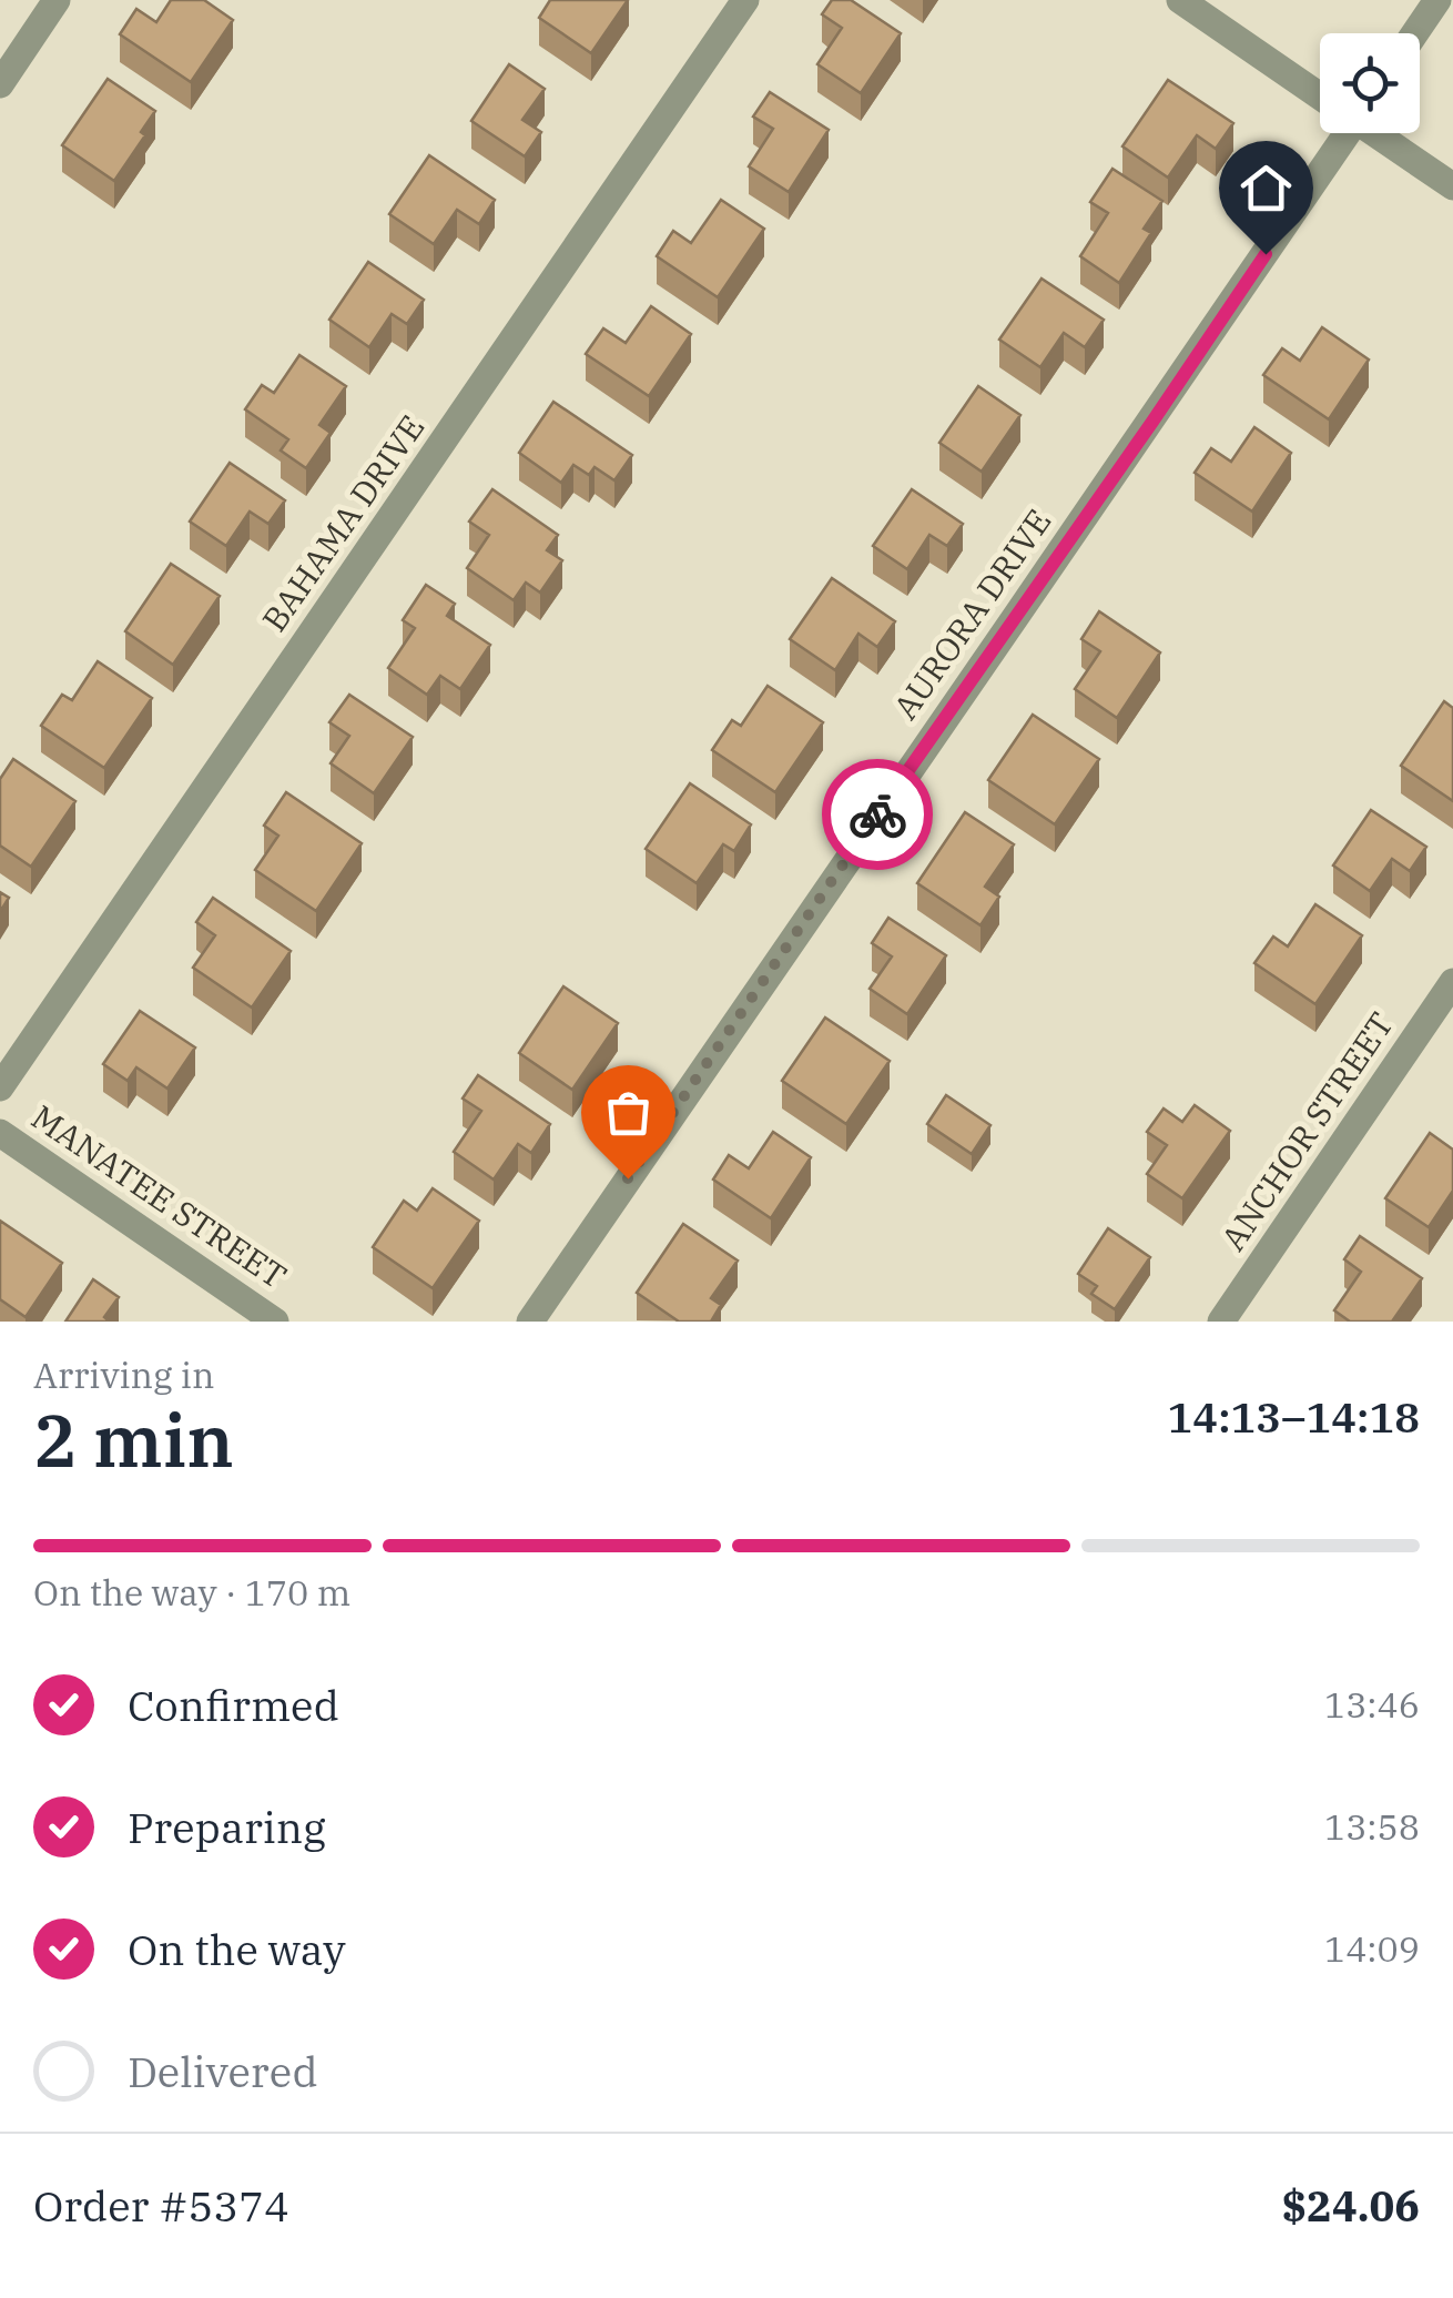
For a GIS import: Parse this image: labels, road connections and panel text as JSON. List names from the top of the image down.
{
  "streets": {
    "street": [
      "BAHAMA DRIVE",
      "AURORA DRIVE",
      "ANCHOR STREET",
      "MANATEE STREET"
    ]
  },
  "page": {
    "heading": ["2 min", "Arriving in", "14:13–14:18"],
    "panel": ["Order #5374", "$24.06"],
    "bar": "On the way · 170 m",
    "list": [
      ["Confirmed", "13:46"],
      ["Preparing", "13:58"],
      ["On the way", "14:09"],
      "Delivered"
    ]
  }
}
